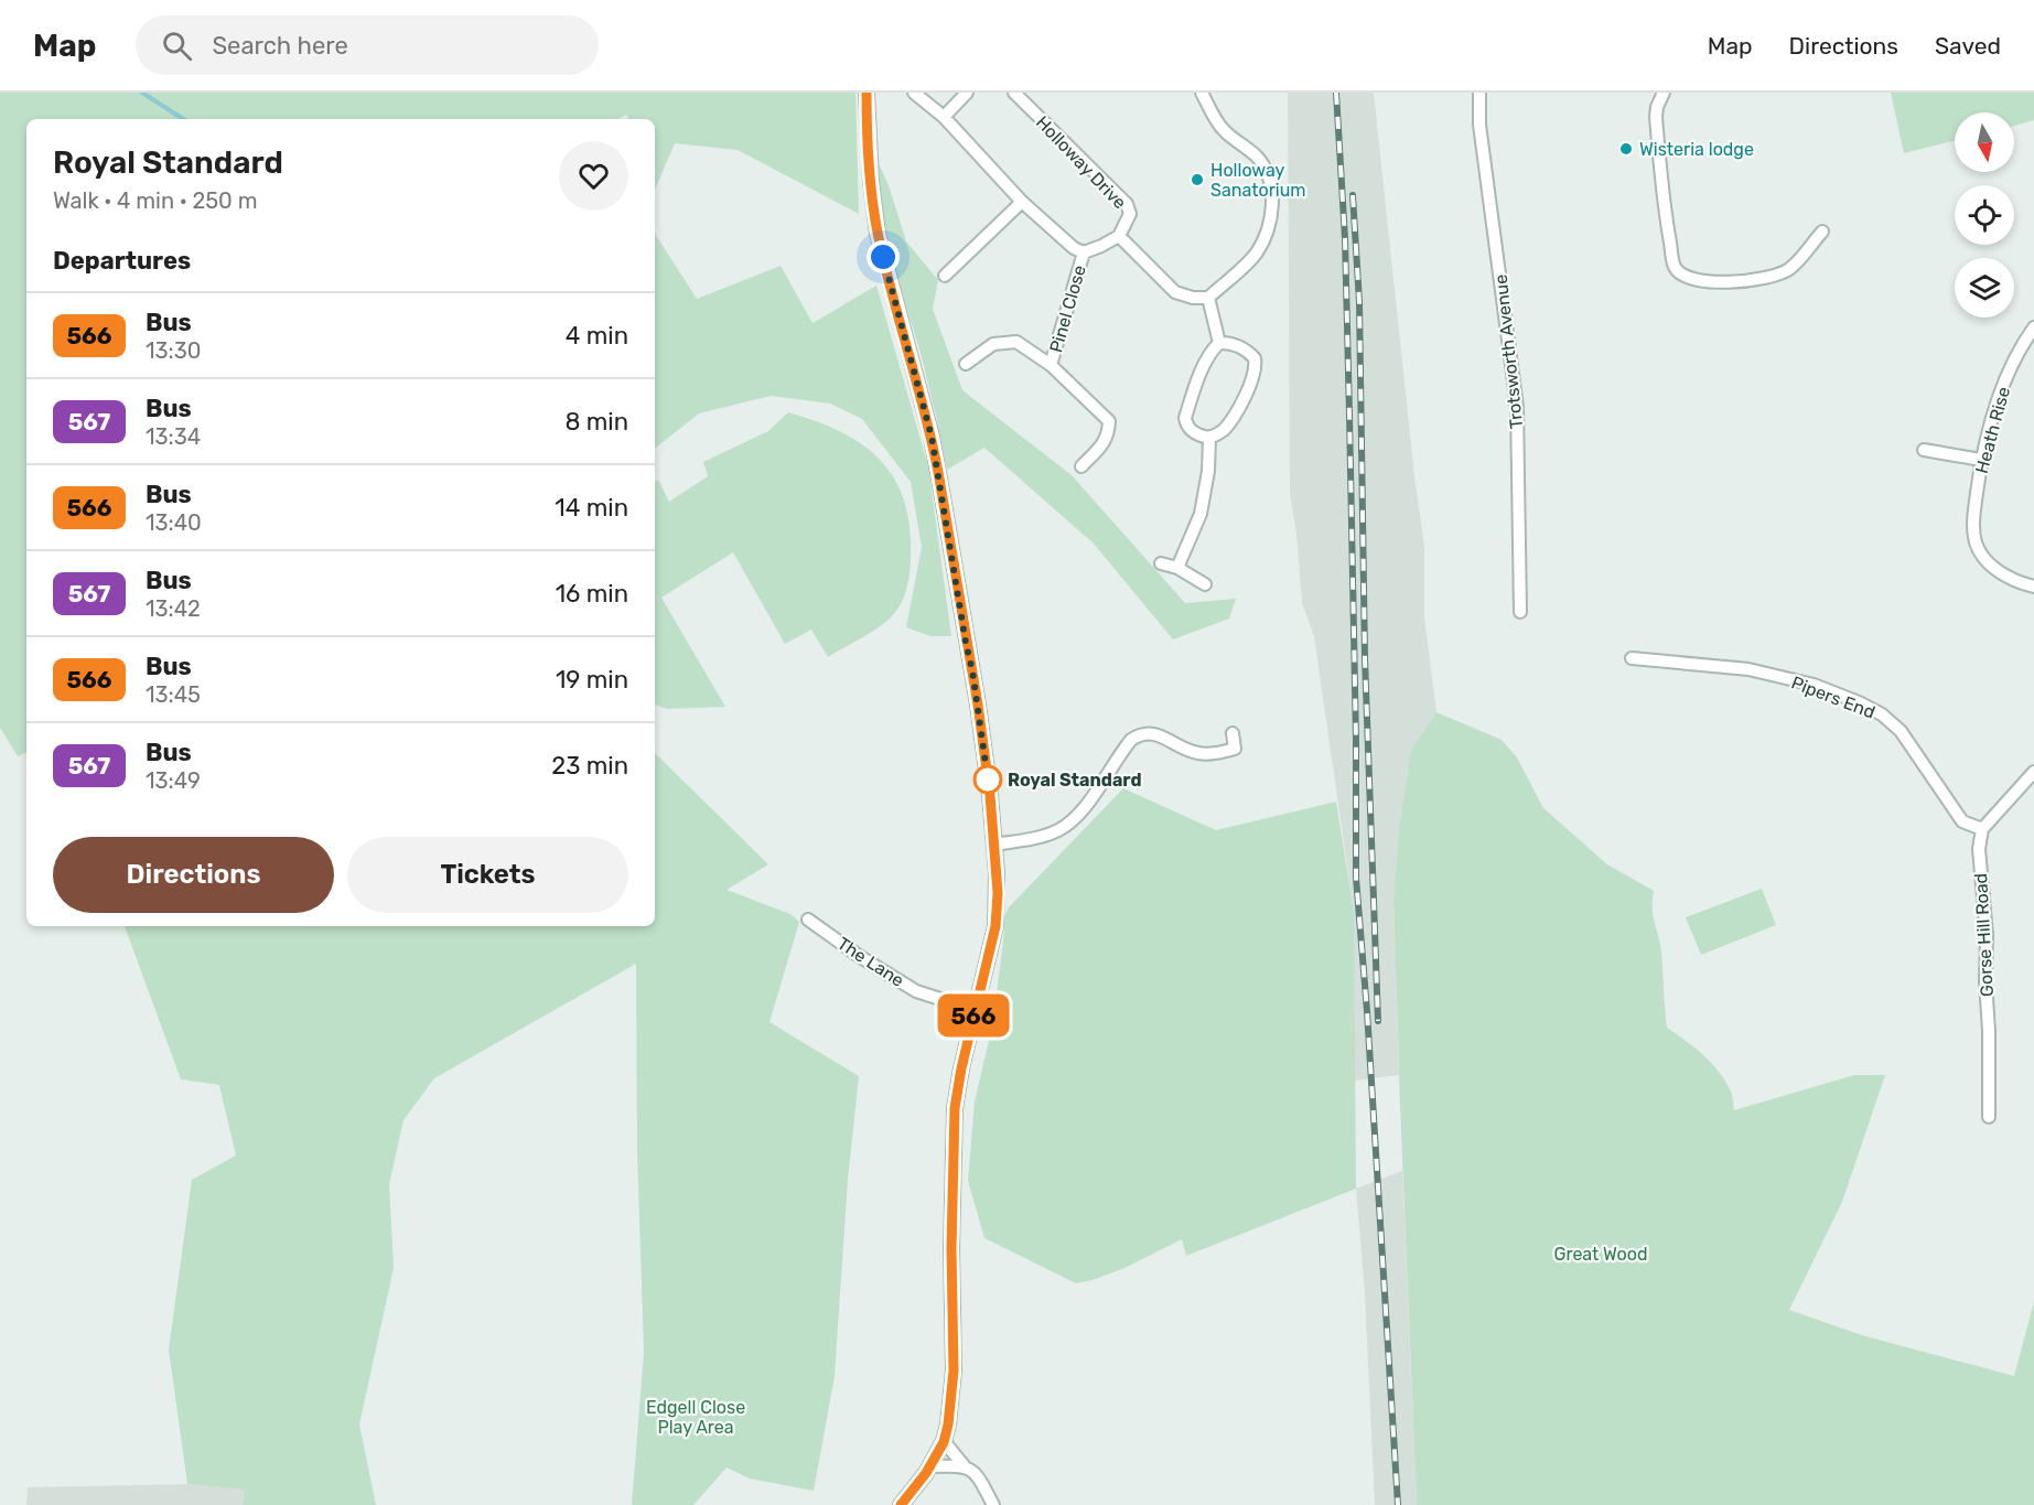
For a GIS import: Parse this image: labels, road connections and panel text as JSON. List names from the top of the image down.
{
  "streets": {
    "street": [
      "Holloway Drive",
      "Pinel Close",
      "Trotsworth Avenue",
      "Heath Rise",
      "Pipers End",
      "Gorse Hill Road",
      "The Lane"
    ]
  },
  "crossings": [
    ["Holloway Drive", "Pinel Close"],
    ["Pipers End", "Gorse Hill Road"]
  ],
  "parks": ["Great Wood", "Edgell Close Play Area"],
  "places": ["Wisteria lodge", "Holloway Sanatorium", "Royal Standard"],
  "lines": ["bus line 566"],
  "north": "bottom",
  "page": {
    "header": "Map",
    "search": "Search here",
    "nav": ["Map", "Directions", "Saved"],
    "on_map": "566",
    "heading": [
      ["Royal Standard", "Walk · 4 min · 250 m"],
      "Departures"
    ],
    "list": [
      {
        "mark": "566",
        "name": "Bus",
        "note": "13:30",
        "value": "4 min"
      },
      {
        "mark": "567",
        "name": "Bus",
        "note": "13:34",
        "value": "8 min"
      },
      {
        "mark": "566",
        "name": "Bus",
        "note": "13:40",
        "value": "14 min"
      },
      {
        "mark": "567",
        "name": "Bus",
        "note": "13:42",
        "value": "16 min"
      },
      {
        "mark": "566",
        "name": "Bus",
        "note": "13:45",
        "value": "19 min"
      },
      {
        "mark": "567",
        "name": "Bus",
        "note": "13:49",
        "value": "23 min"
      }
    ],
    "buttons": ["Directions", "Tickets"]
  }
}
